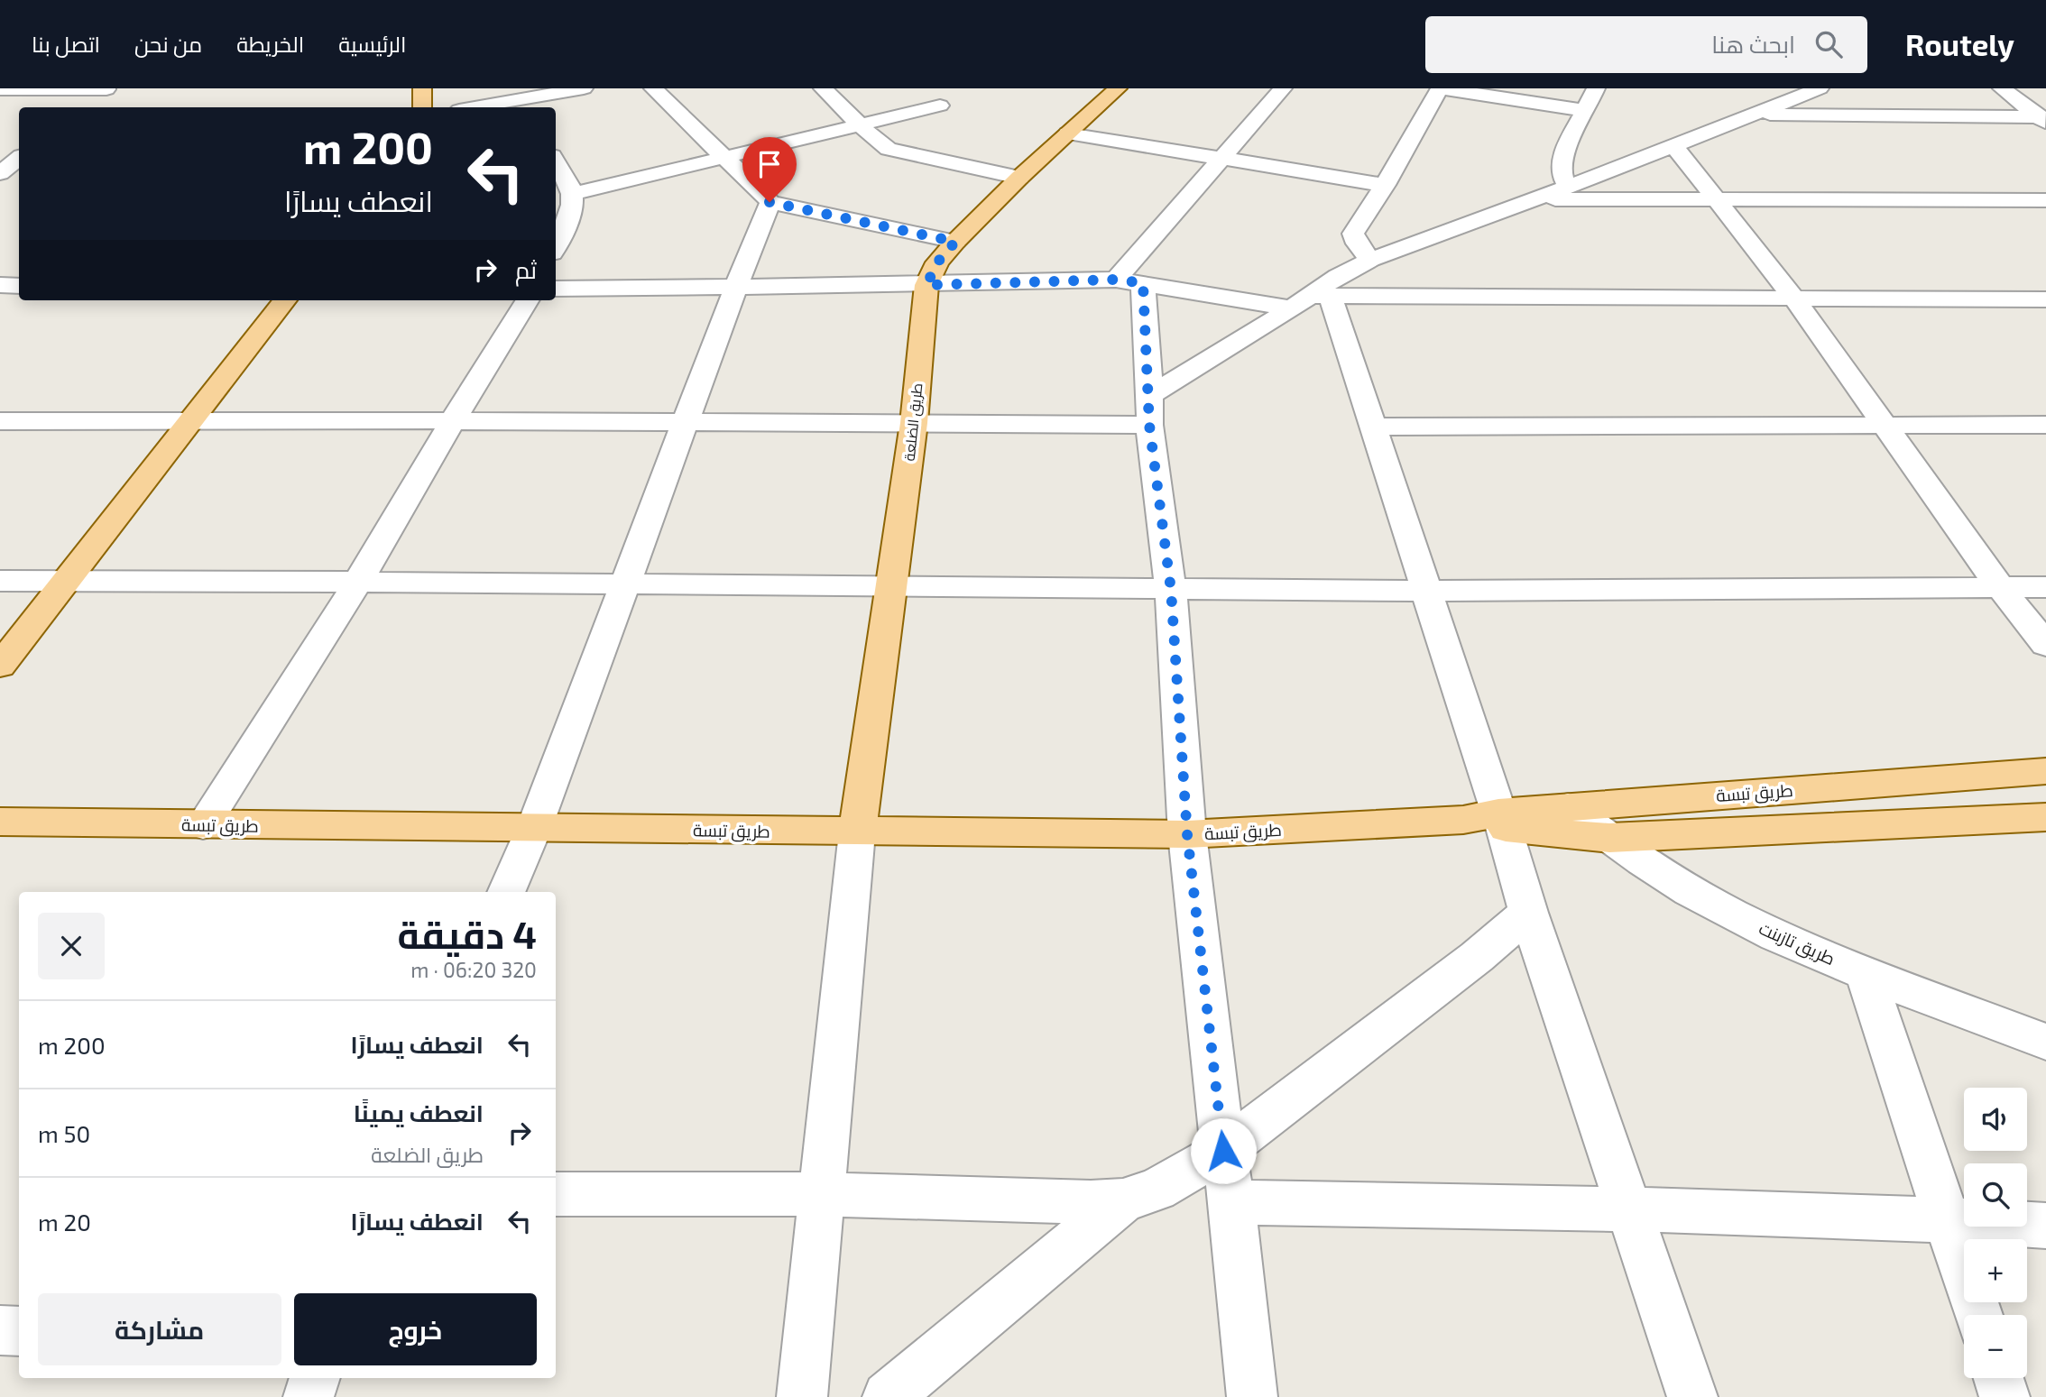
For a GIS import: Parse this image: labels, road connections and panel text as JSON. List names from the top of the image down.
{
  "streets": {
    "main road": ["طريق الضلعة", "طريق تبسة"],
    "street": ["طريق تازبنت"]
  },
  "crossings": [
    ["طريق الضلعة", "طريق تبسة"],
    ["طريق تبسة", "طريق تازبنت"]
  ],
  "page": {
    "header": "Routely",
    "search": "ابحث هنا",
    "nav": [
      "الرئيسية",
      "الخريطة",
      "من نحن",
      "اتصل بنا"
    ],
    "turn": ["200 m", "انعطف يسارًا"],
    "then": "ثم",
    "heading": ["4 دقيقة", "320 m · 06:20"],
    "list": [
      {
        "name": "انعطف يسارًا",
        "value": "200 m"
      },
      {
        "name": "انعطف يمينًا",
        "note": "طريق الضلعة",
        "value": "50 m"
      },
      {
        "name": "انعطف يسارًا",
        "value": "20 m"
      }
    ],
    "map_buttons": ["+", "−"],
    "buttons": ["خروج", "مشاركة"]
  }
}
